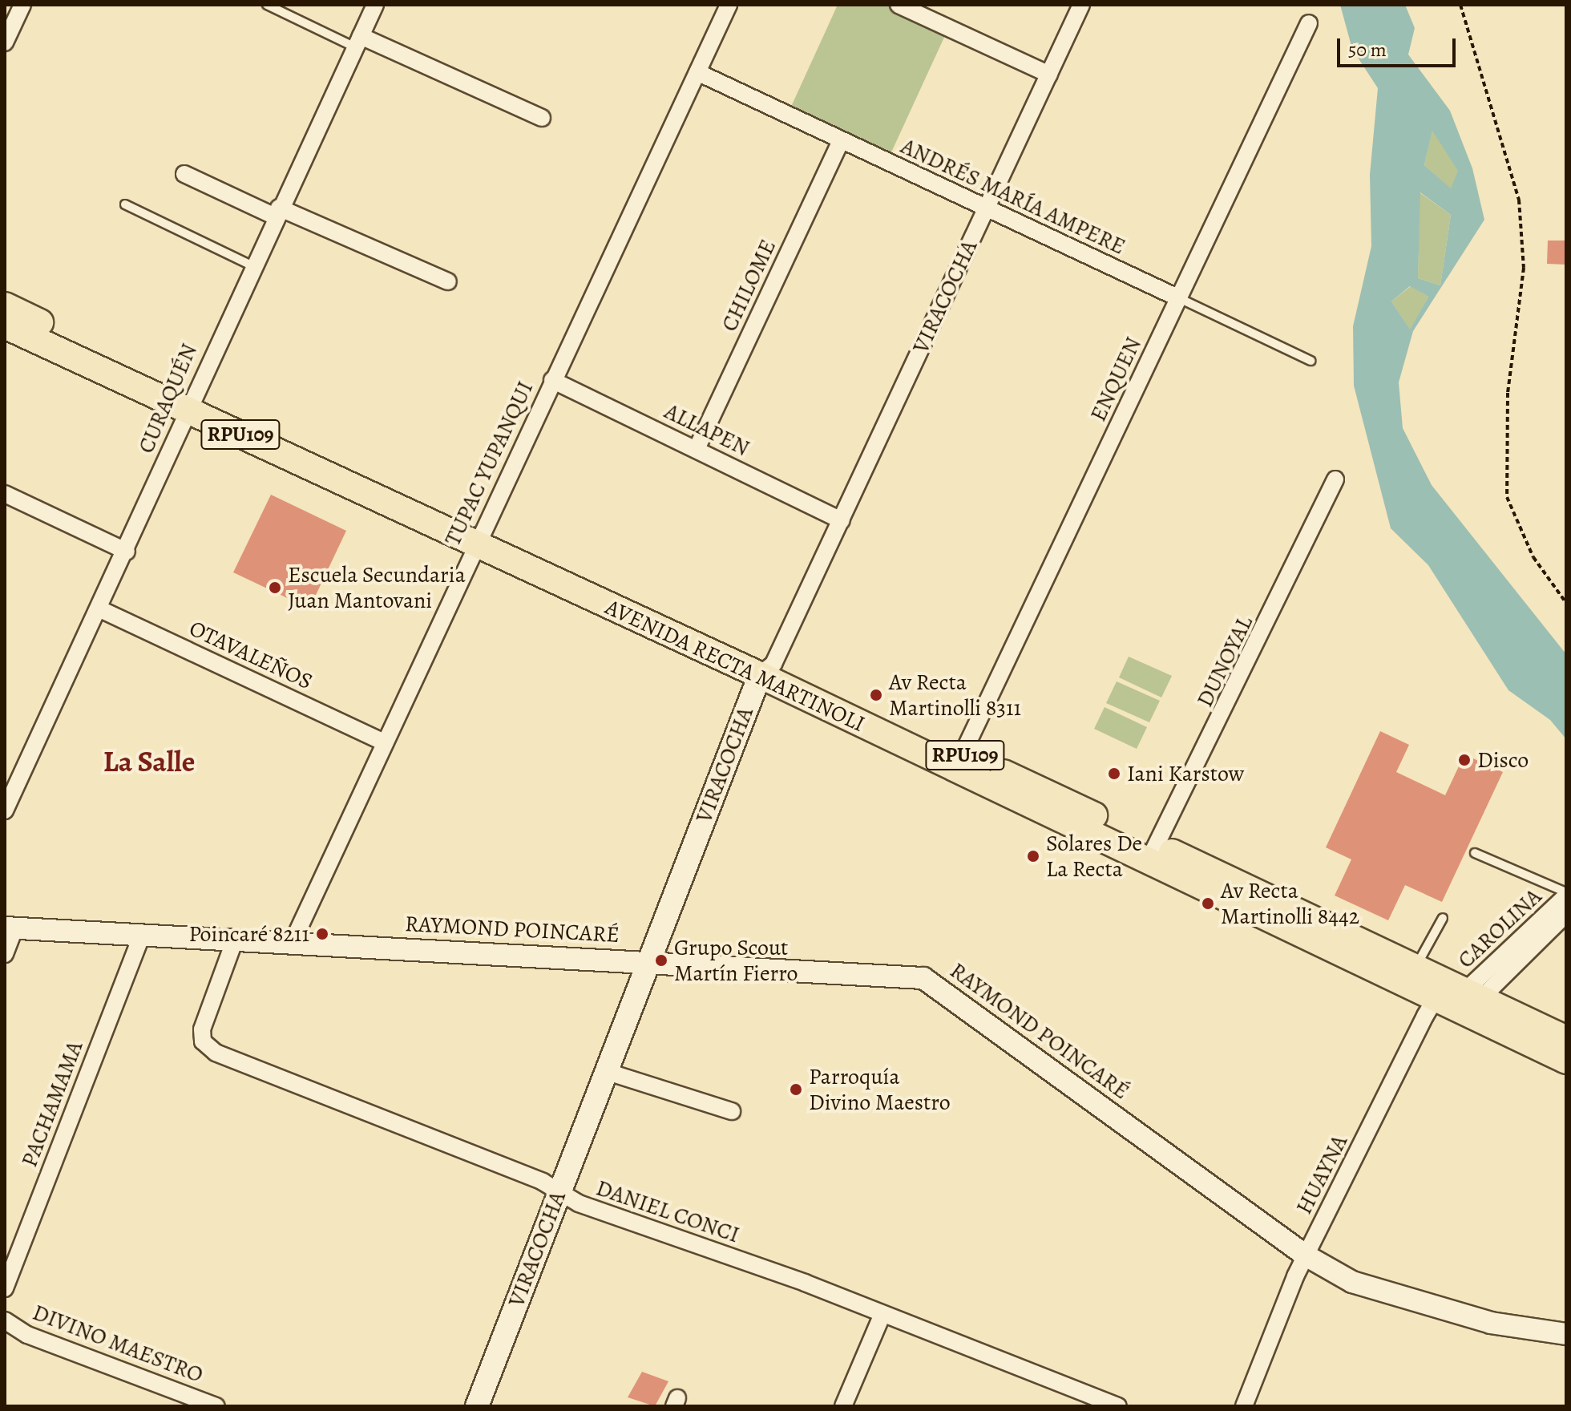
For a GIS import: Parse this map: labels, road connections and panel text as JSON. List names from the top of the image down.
{
  "streets": {
    "main road": ["VIRACOCHA", "RPU109", "AVENIDA RECTA MARTINOLI"],
    "street": [
      "ANDRÉS MARÍA AMPERE",
      "CHILOME",
      "ENQUEN",
      "CURAQUÉN",
      "ALLAPEN",
      "TUPAC YUPANQUI",
      "OTAVALEÑOS",
      "DUNOYAL",
      "CAROLINA",
      "RAYMOND POINCARÉ",
      "PACHAMAMA",
      "HUAYNA",
      "DANIEL CONCI",
      "DIVINO MAESTRO"
    ]
  },
  "crossings": [
    ["ANDRÉS MARÍA AMPERE", "CHILOME"],
    ["ANDRÉS MARÍA AMPERE", "VIRACOCHA"],
    ["ANDRÉS MARÍA AMPERE", "ENQUEN"],
    ["ANDRÉS MARÍA AMPERE", "TUPAC YUPANQUI"],
    ["CHILOME", "ALLAPEN"],
    ["VIRACOCHA", "ALLAPEN"],
    ["VIRACOCHA", "AVENIDA RECTA MARTINOLI"],
    ["VIRACOCHA", "RAYMOND POINCARÉ"],
    ["VIRACOCHA", "DANIEL CONCI"],
    ["ENQUEN", "AVENIDA RECTA MARTINOLI"],
    ["CURAQUÉN", "OTAVALEÑOS"],
    ["CURAQUÉN", "AVENIDA RECTA MARTINOLI"],
    ["ALLAPEN", "TUPAC YUPANQUI"],
    ["TUPAC YUPANQUI", "OTAVALEÑOS"],
    ["TUPAC YUPANQUI", "AVENIDA RECTA MARTINOLI"],
    ["TUPAC YUPANQUI", "RAYMOND POINCARÉ"],
    ["DUNOYAL", "AVENIDA RECTA MARTINOLI"],
    ["AVENIDA RECTA MARTINOLI", "CAROLINA"],
    ["AVENIDA RECTA MARTINOLI", "HUAYNA"],
    ["CAROLINA", "HUAYNA"],
    ["RAYMOND POINCARÉ", "PACHAMAMA"],
    ["RAYMOND POINCARÉ", "HUAYNA"],
    ["RAYMOND POINCARÉ", "DANIEL CONCI"]
  ],
  "districts": ["La Salle"],
  "places": [
    "Escuela Secundaria Juan Mantovani",
    "Av Recta Martinolli 8311",
    "Disco",
    "Iani Karstow",
    "Solares De La Recta",
    "Av Recta Martinolli 8442",
    "Poincaré 8211",
    "Grupo Scout Martín Fierro",
    "Parroquía Divino Maestro"
  ],
  "scale_bar": "50 m"
}
